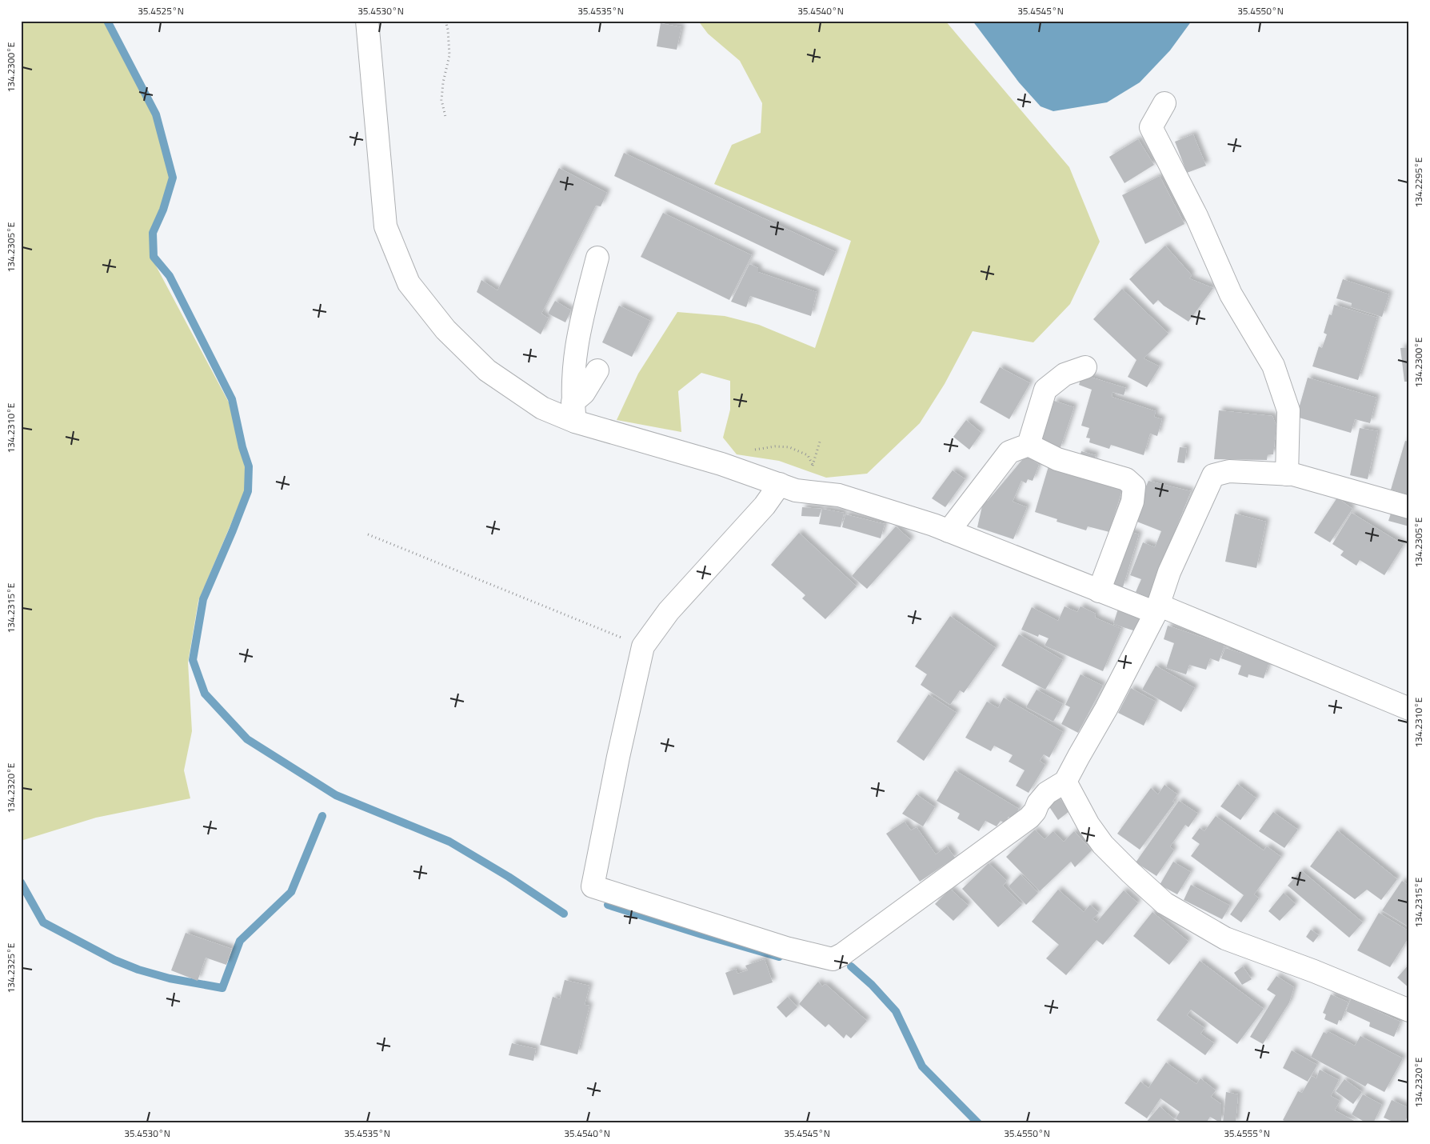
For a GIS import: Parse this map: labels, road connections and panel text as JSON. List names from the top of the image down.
{
  "coordinates": [
    "35.4525°N",
    "35.4530°N",
    "35.4535°N",
    "35.4540°N",
    "35.4545°N",
    "35.4550°N",
    "134.2300°E",
    "134.2295°E",
    "134.2305°E",
    "134.2310°E",
    "134.2315°E",
    "134.2320°E",
    "134.2325°E",
    "35.4555°N"
  ]
}
